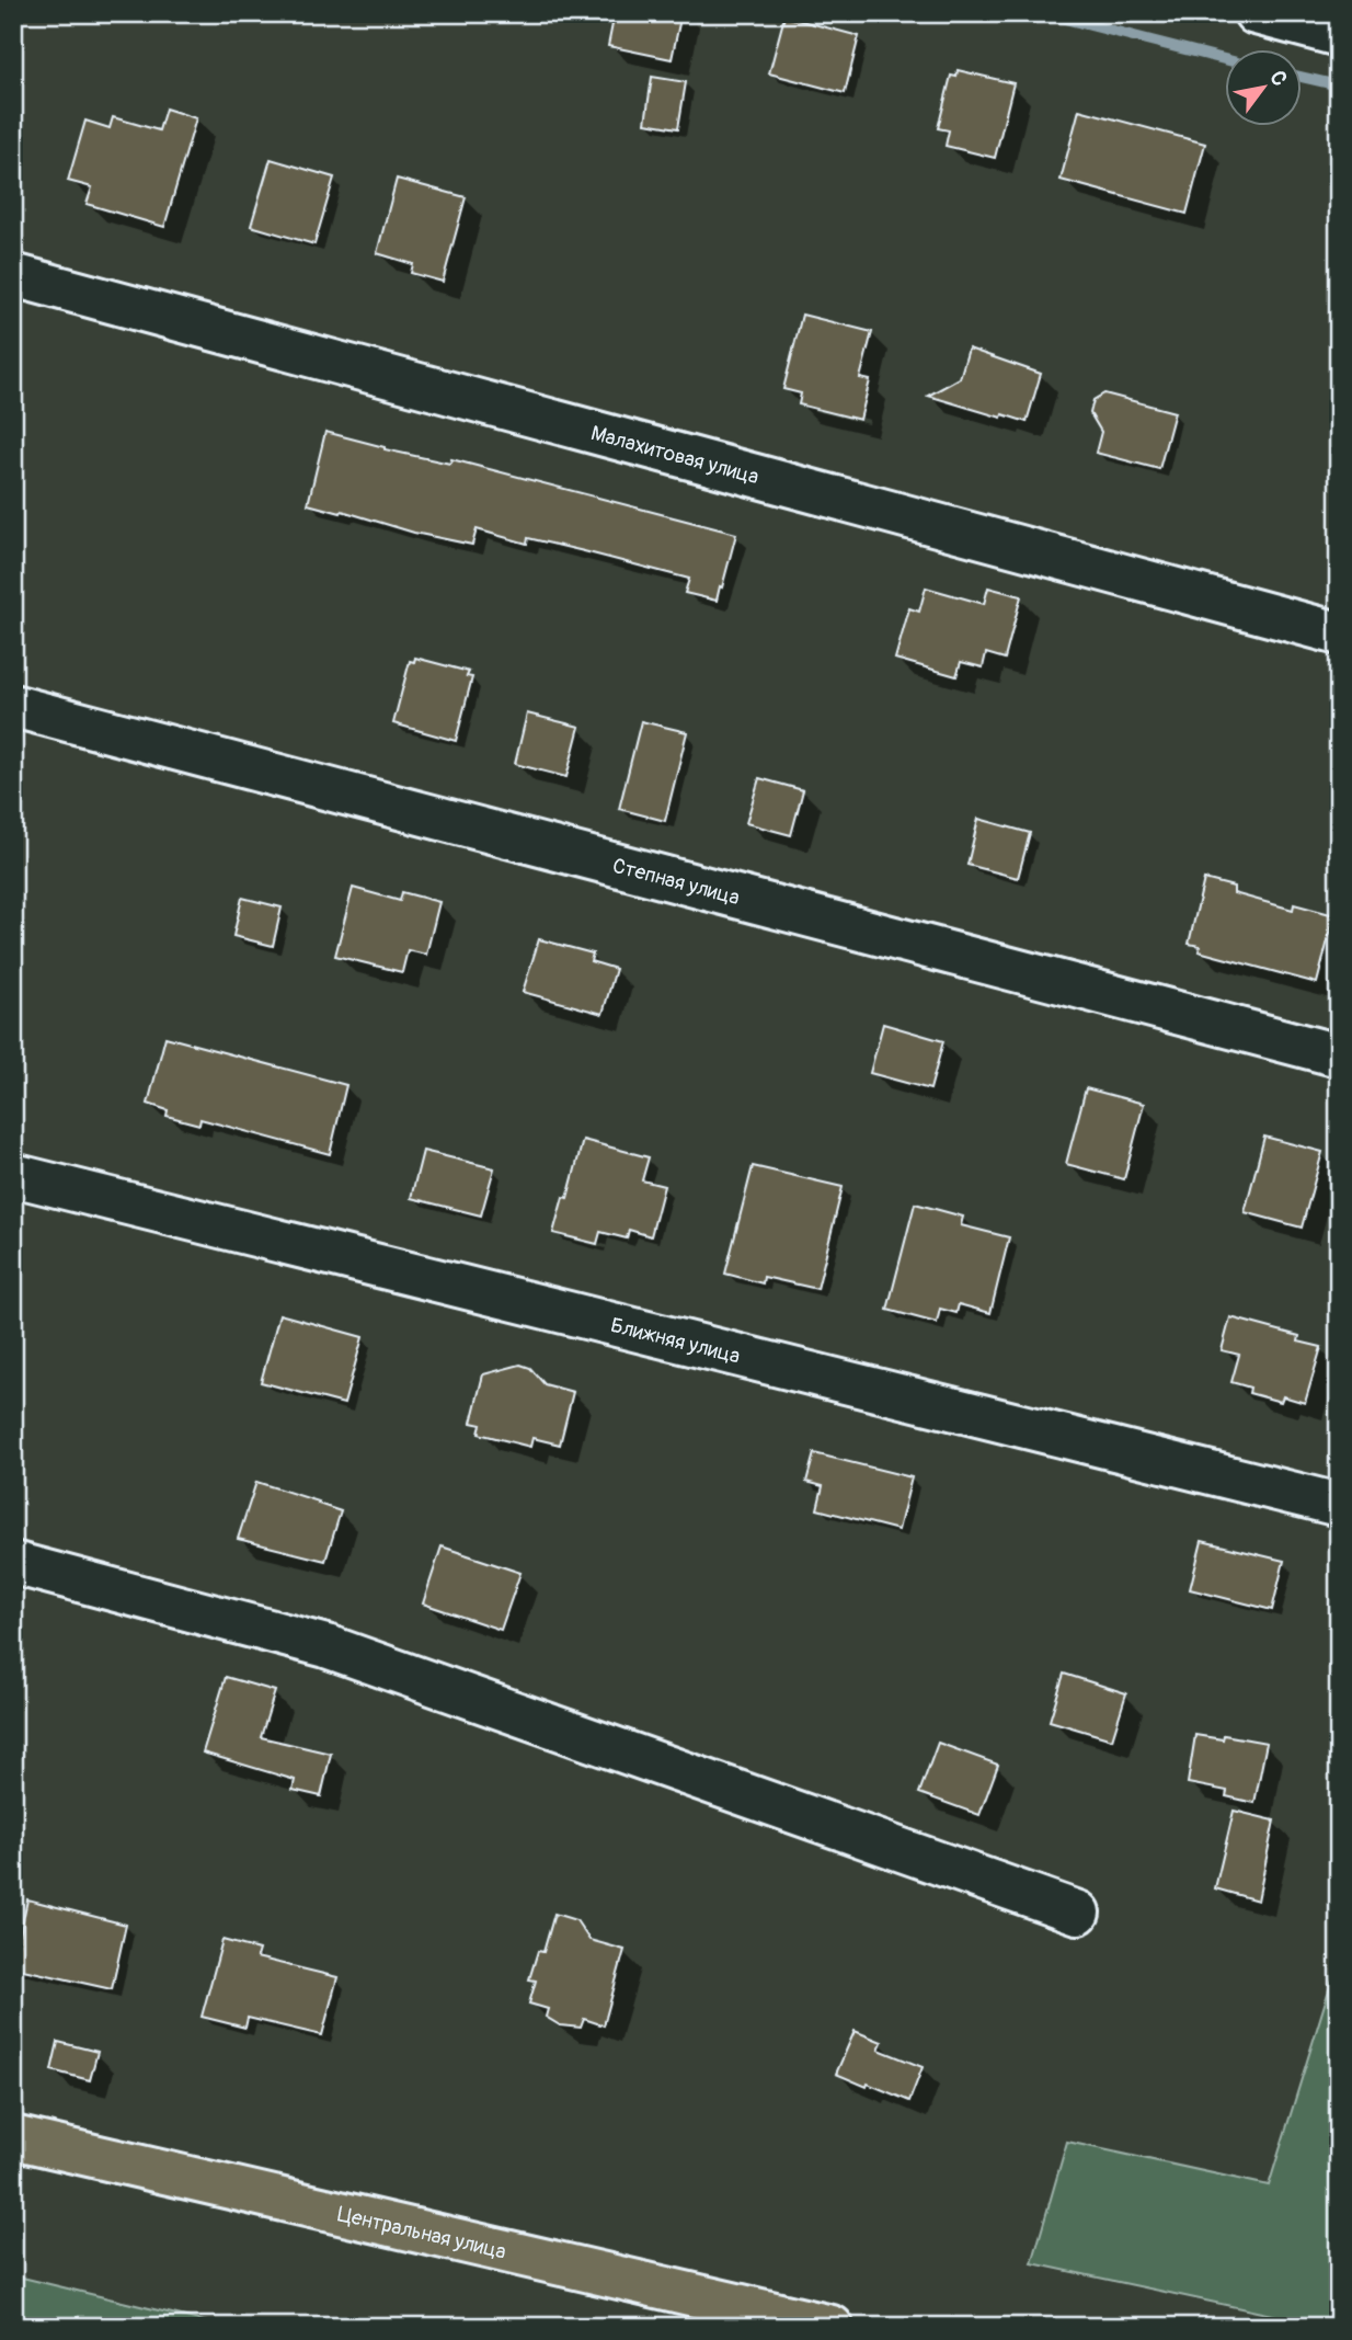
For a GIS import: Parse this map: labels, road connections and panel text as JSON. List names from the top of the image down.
{
  "streets": {
    "main road": ["Центральная улица"],
    "street": ["Малахитовая улица", "Степная улица", "Ближняя улица"]
  },
  "north": "top right"
}
